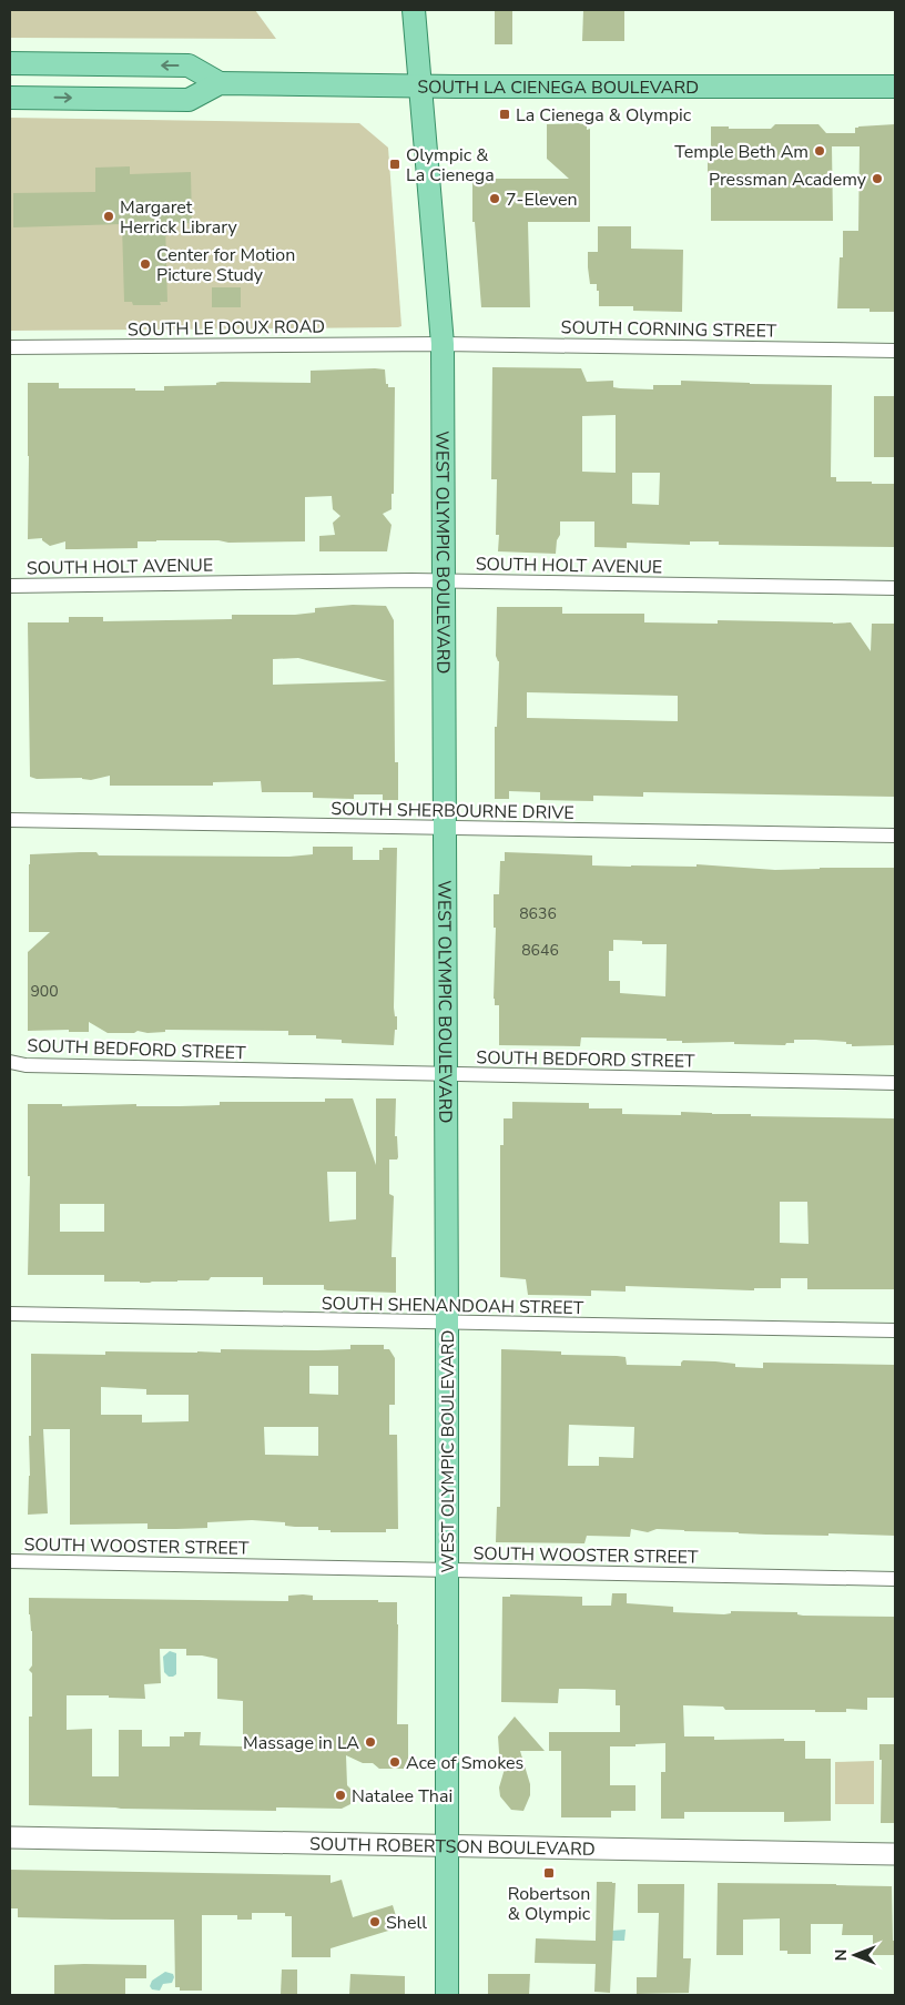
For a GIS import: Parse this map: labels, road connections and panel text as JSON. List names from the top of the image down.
{
  "streets": {
    "main road": ["SOUTH LA CIENEGA BOULEVARD", "WEST OLYMPIC BOULEVARD", "SOUTH ROBERTSON BOULEVARD"],
    "street": [
      "SOUTH LE DOUX ROAD",
      "SOUTH CORNING STREET",
      "SOUTH HOLT AVENUE",
      "SOUTH SHERBOURNE DRIVE",
      "SOUTH BEDFORD STREET",
      "SOUTH SHENANDOAH STREET",
      "SOUTH WOOSTER STREET"
    ]
  },
  "crossings": [
    ["SOUTH LA CIENEGA BOULEVARD", "WEST OLYMPIC BOULEVARD"],
    ["SOUTH LE DOUX ROAD", "SOUTH CORNING STREET"],
    ["SOUTH LE DOUX ROAD", "WEST OLYMPIC BOULEVARD"],
    ["SOUTH CORNING STREET", "WEST OLYMPIC BOULEVARD"],
    ["WEST OLYMPIC BOULEVARD", "SOUTH HOLT AVENUE"],
    ["WEST OLYMPIC BOULEVARD", "SOUTH SHERBOURNE DRIVE"],
    ["WEST OLYMPIC BOULEVARD", "SOUTH BEDFORD STREET"],
    ["WEST OLYMPIC BOULEVARD", "SOUTH SHENANDOAH STREET"],
    ["WEST OLYMPIC BOULEVARD", "SOUTH WOOSTER STREET"],
    ["WEST OLYMPIC BOULEVARD", "SOUTH ROBERTSON BOULEVARD"]
  ],
  "places": {
    "transit": ["La Cienega & Olympic", "Olympic & La Cienega", "Robertson & Olympic"],
    "other": [
      "Temple Beth Am",
      "Pressman Academy",
      "7-Eleven",
      "Margaret Herrick Library",
      "Center for Motion Picture Study",
      "Massage in LA",
      "Ace of Smokes",
      "Natalee Thai",
      "Shell"
    ]
  },
  "house_numbers": ["8636", "8646", "900"],
  "north": "left"
}
